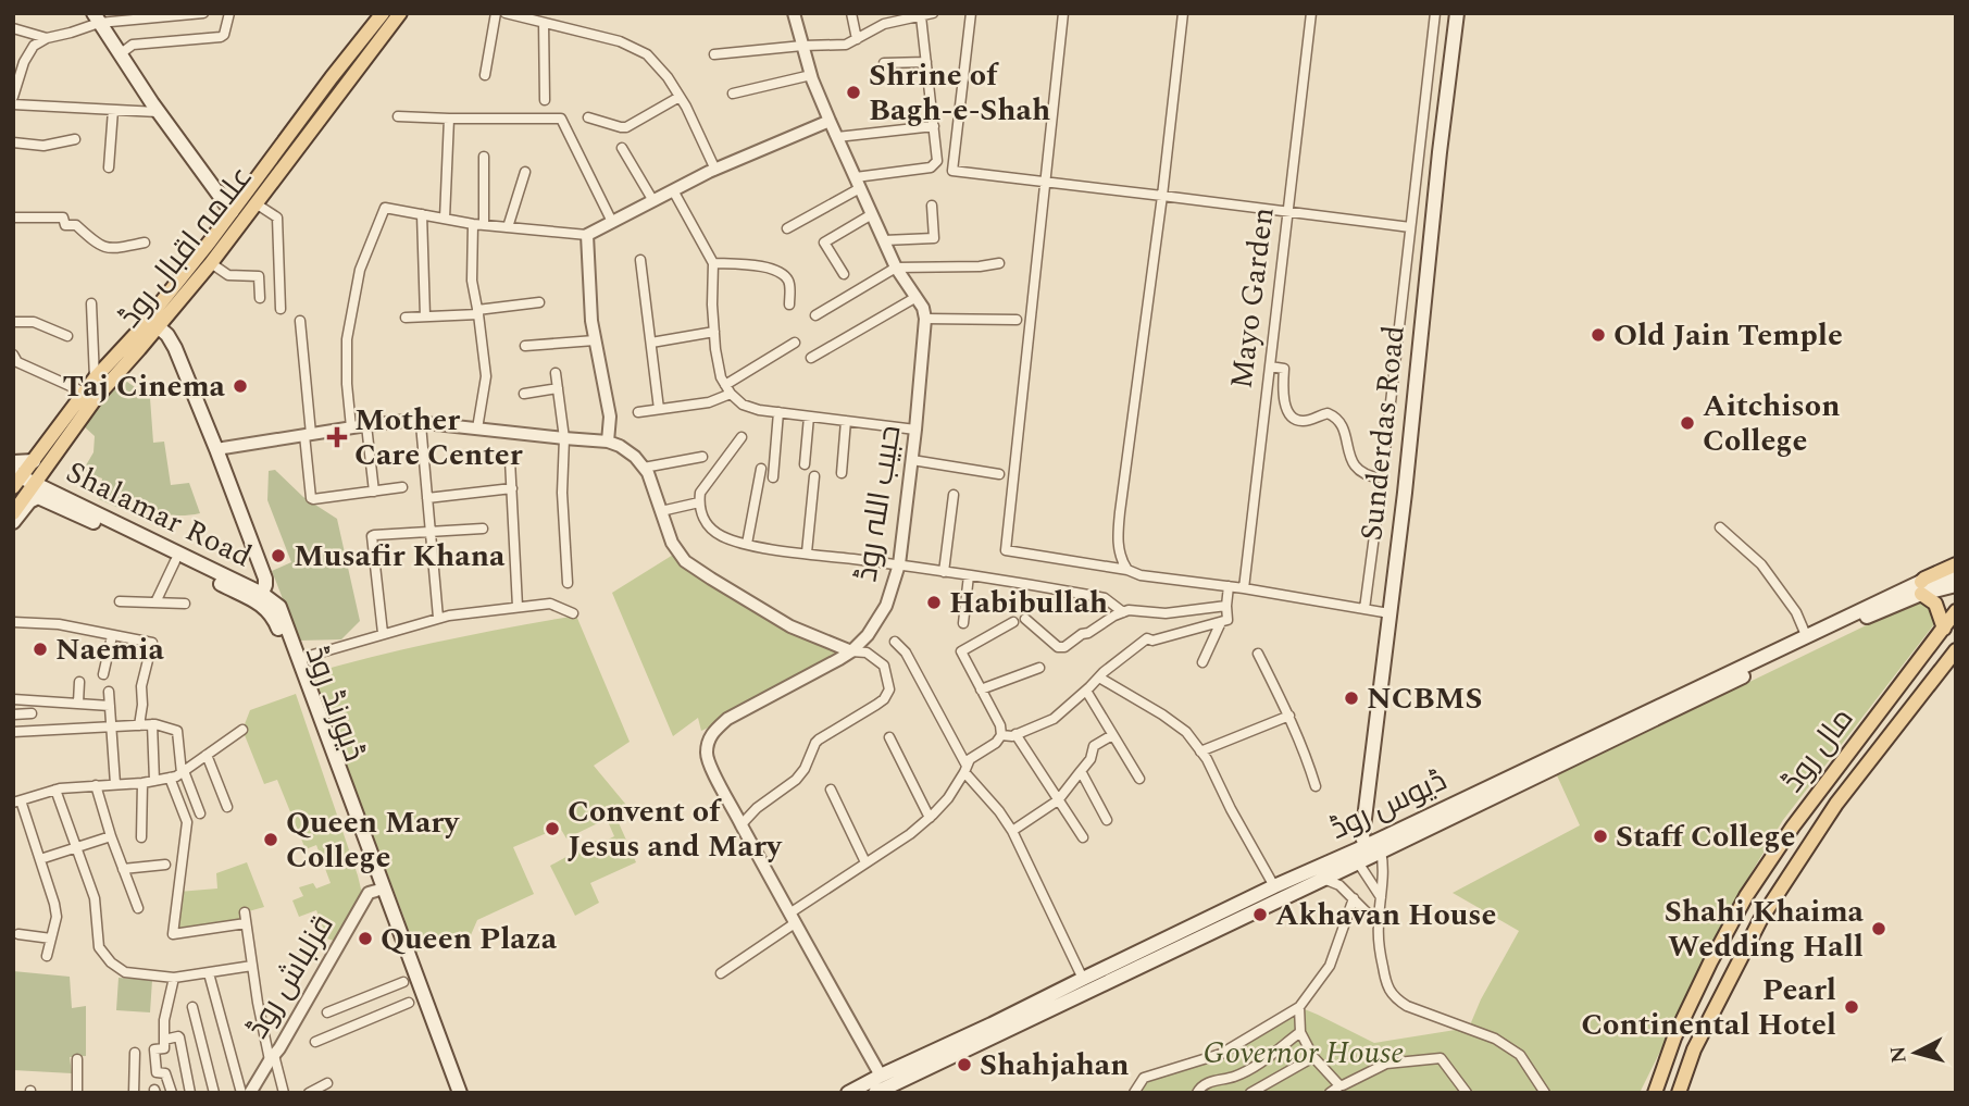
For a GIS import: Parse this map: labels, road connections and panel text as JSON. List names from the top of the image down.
{
  "streets": {
    "main road": [
      "علامہ اقبال روڈ",
      "Sunderdas Road",
      "Shalamar Road",
      "ڈیورنڈ روڈ",
      "مال روڈ",
      "ڈیوس روڈ"
    ],
    "street": ["Mayo Garden", "حبیب اللہ روڈ", "قزلباش روڈ"]
  },
  "crossings": [
    ["علامہ اقبال روڈ", "Shalamar Road"],
    ["علامہ اقبال روڈ", "ڈیورنڈ روڈ"],
    ["Sunderdas Road", "ڈیوس روڈ"],
    ["حبیب اللہ روڈ", "ڈیوس روڈ"],
    ["Shalamar Road", "ڈیورنڈ روڈ"],
    ["ڈیورنڈ روڈ", "قزلباش روڈ"]
  ],
  "parks": ["Governor House"],
  "places": {
    "other": [
      "Shrine of Bagh-e-Shah",
      "Old Jain Temple",
      "Taj Cinema",
      "Aitchison College",
      "Musafir Khana",
      "Habibullah",
      "Naemia",
      "NCBMS",
      "Convent of Jesus and Mary",
      "Staff College",
      "Queen Mary College",
      "Akhavan House",
      "Shahi Khaima Wedding Hall",
      "Queen Plaza",
      "Pearl Continental Hotel",
      "Shahjahan"
    ],
    "health": ["Mother Care Center"]
  },
  "north": "left"
}
